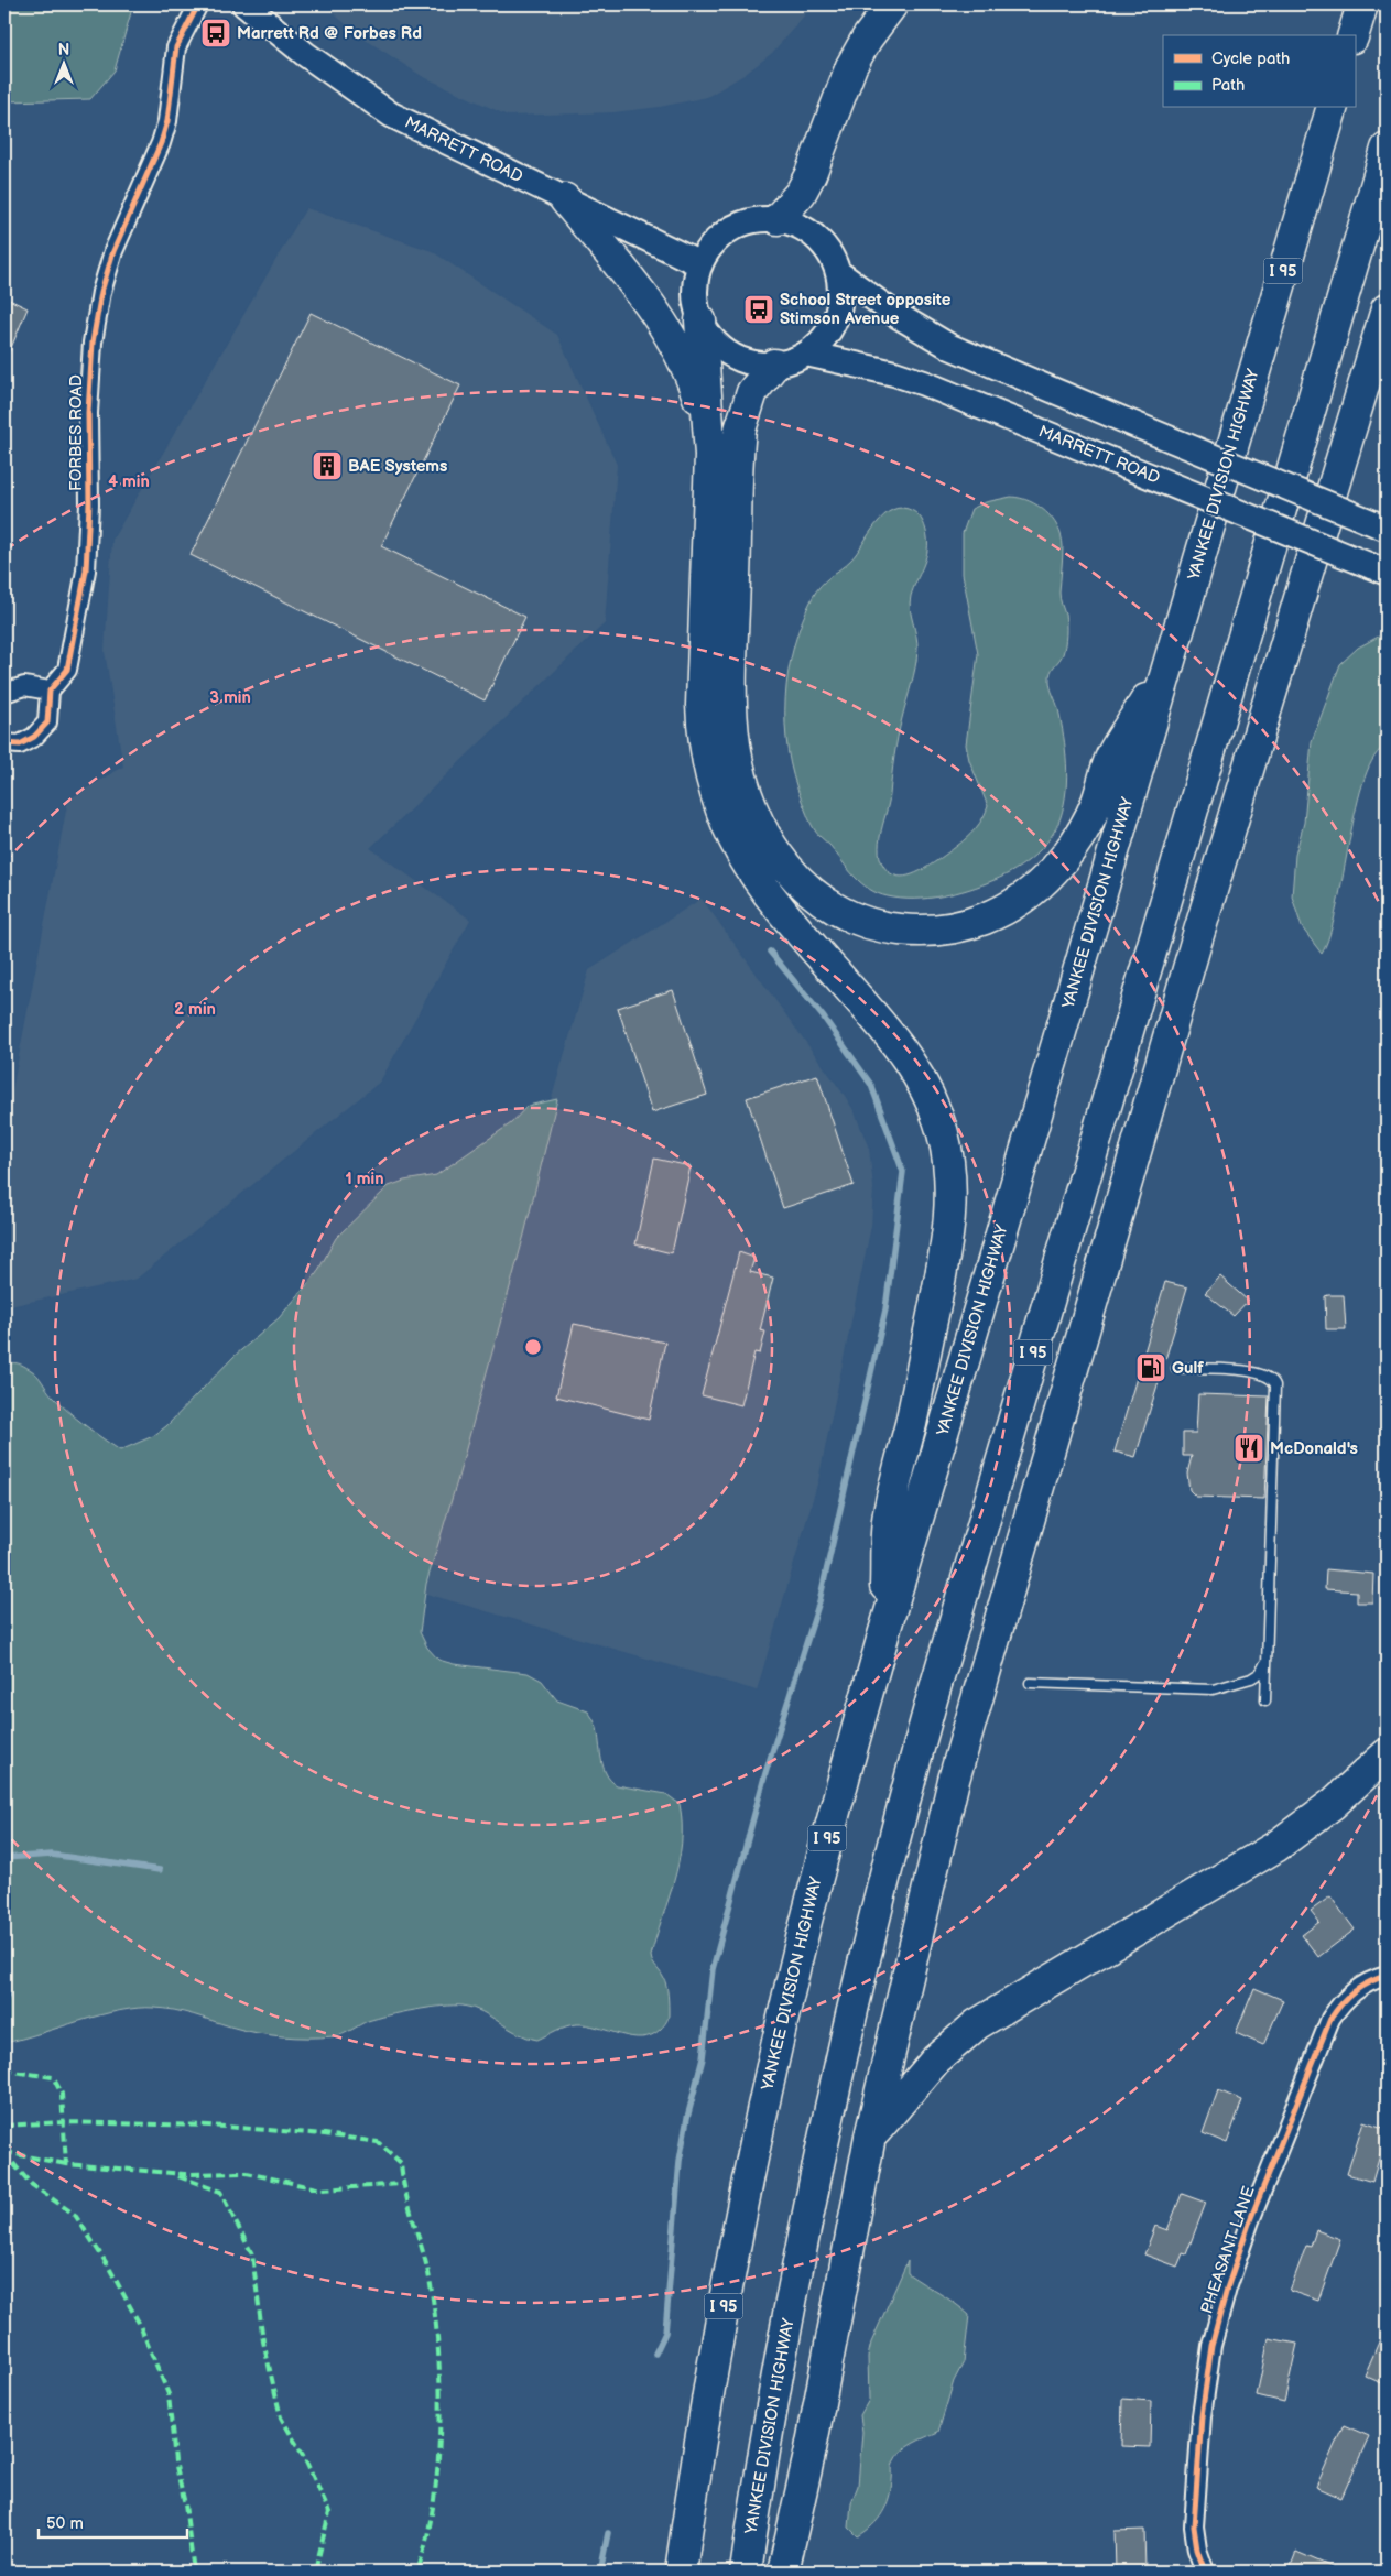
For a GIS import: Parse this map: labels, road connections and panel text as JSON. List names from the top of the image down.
{
  "streets": {
    "highway": ["I 95", "YANKEE DIVISION HIGHWAY"],
    "main road": ["MARRETT ROAD"],
    "street": ["FORBES ROAD", "PHEASANT LANE"]
  },
  "places": {
    "bus stop": ["Marrett Rd @ Forbes Rd", "School Street opposite Stimson Avenue"],
    "building": ["BAE Systems"],
    "fuel station": ["Gulf"],
    "restaurant": ["McDonald's"]
  },
  "legend": ["Cycle path", "Path"],
  "scale_bar": "50 m",
  "north": "top",
  "rings": [
    "4 min",
    "3 min",
    "2 min",
    "1 min"
  ]
}
